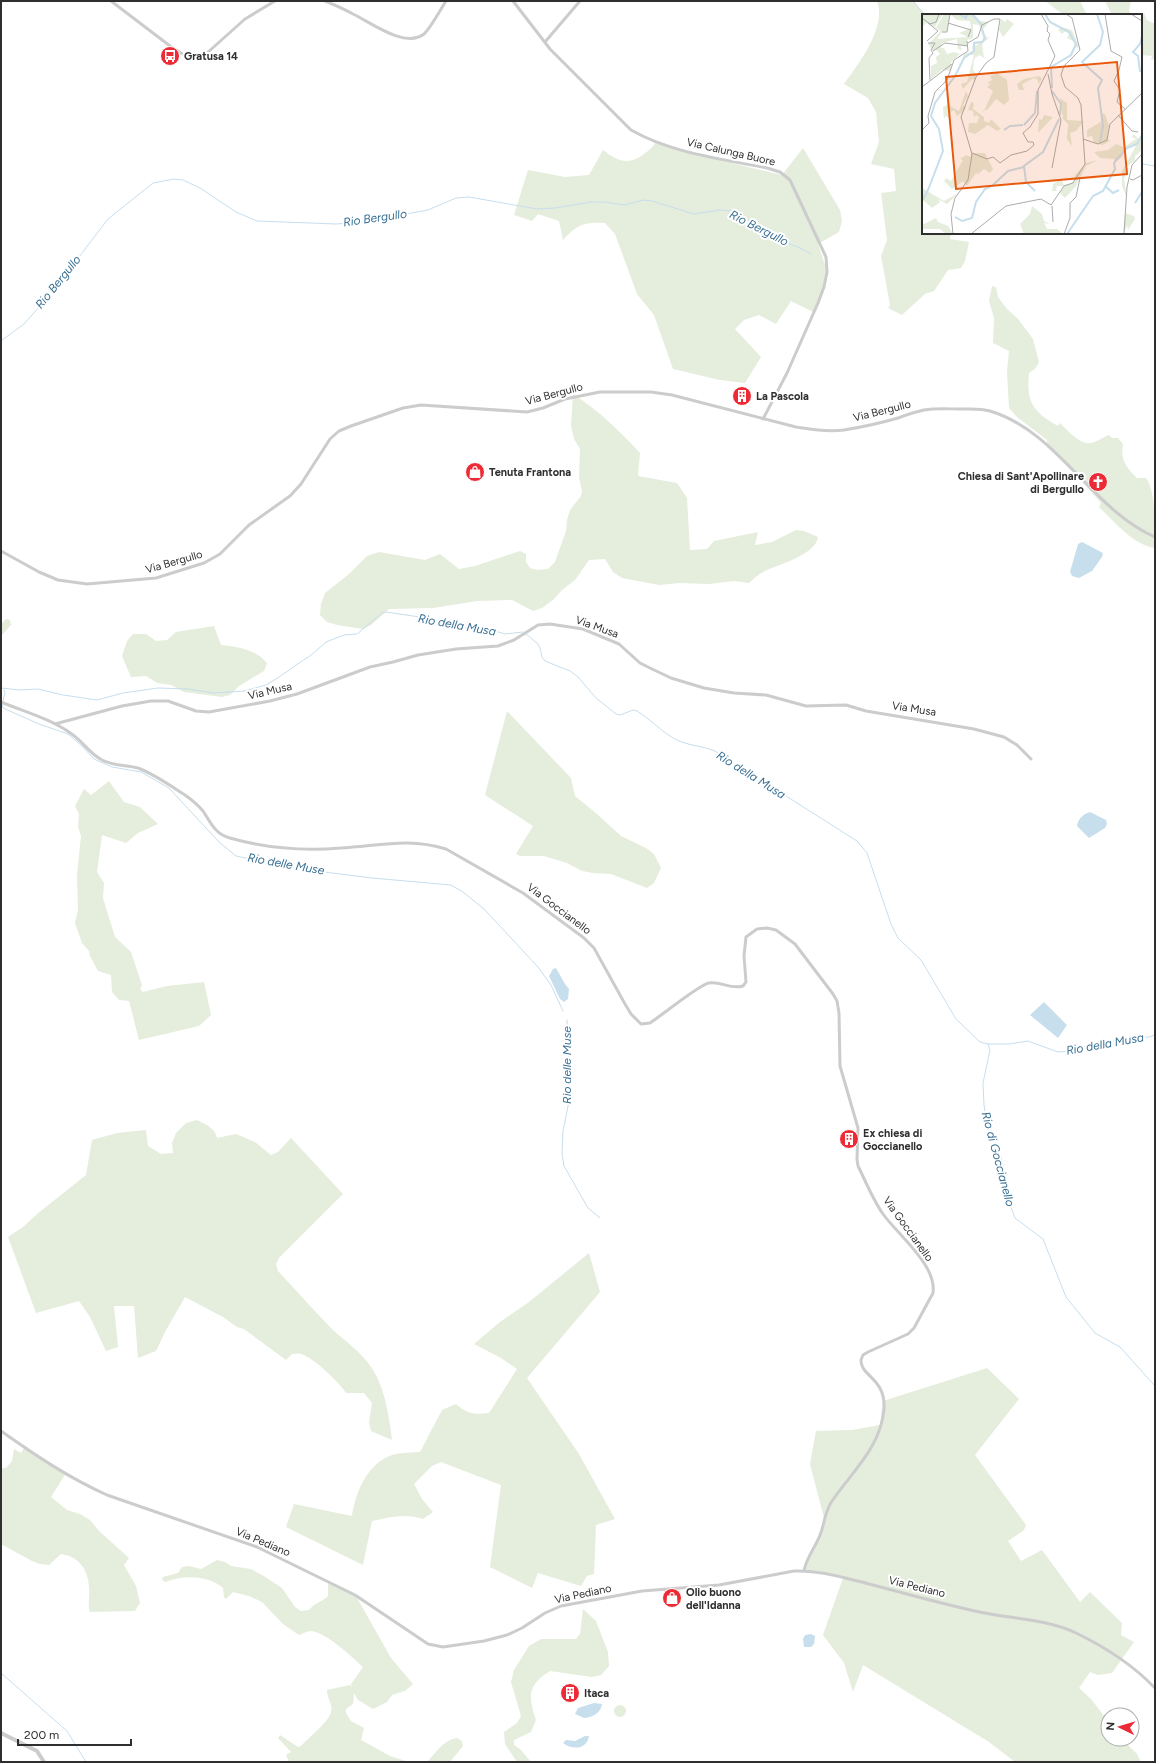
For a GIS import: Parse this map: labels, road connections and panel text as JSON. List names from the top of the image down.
{
  "streets": {
    "street": [
      "Via Calunga Buore",
      "Via Bergullo",
      "Via Musa",
      "Via Goccianello",
      "Via Pediano"
    ]
  },
  "crossings": [
    ["Via Calunga Buore", "Via Bergullo"],
    ["Via Musa", "Via Goccianello"],
    ["Via Goccianello", "Via Pediano"]
  ],
  "water": [
    "Rio Bergullo",
    "Rio della Musa",
    "Rio delle Muse",
    "Rio di Goccianello"
  ],
  "places": {
    "bus stop": ["Gratusa 14"],
    "building": ["La Pascola", "Ex chiesa di Goccianello", "Itaca"],
    "shop": ["Tenuta Frantona", "Olio buono dell'Idanna"],
    "church": ["Chiesa di Sant'Apollinare di Bergullo"]
  },
  "scale_bar": "200 m",
  "north": "left"
}
